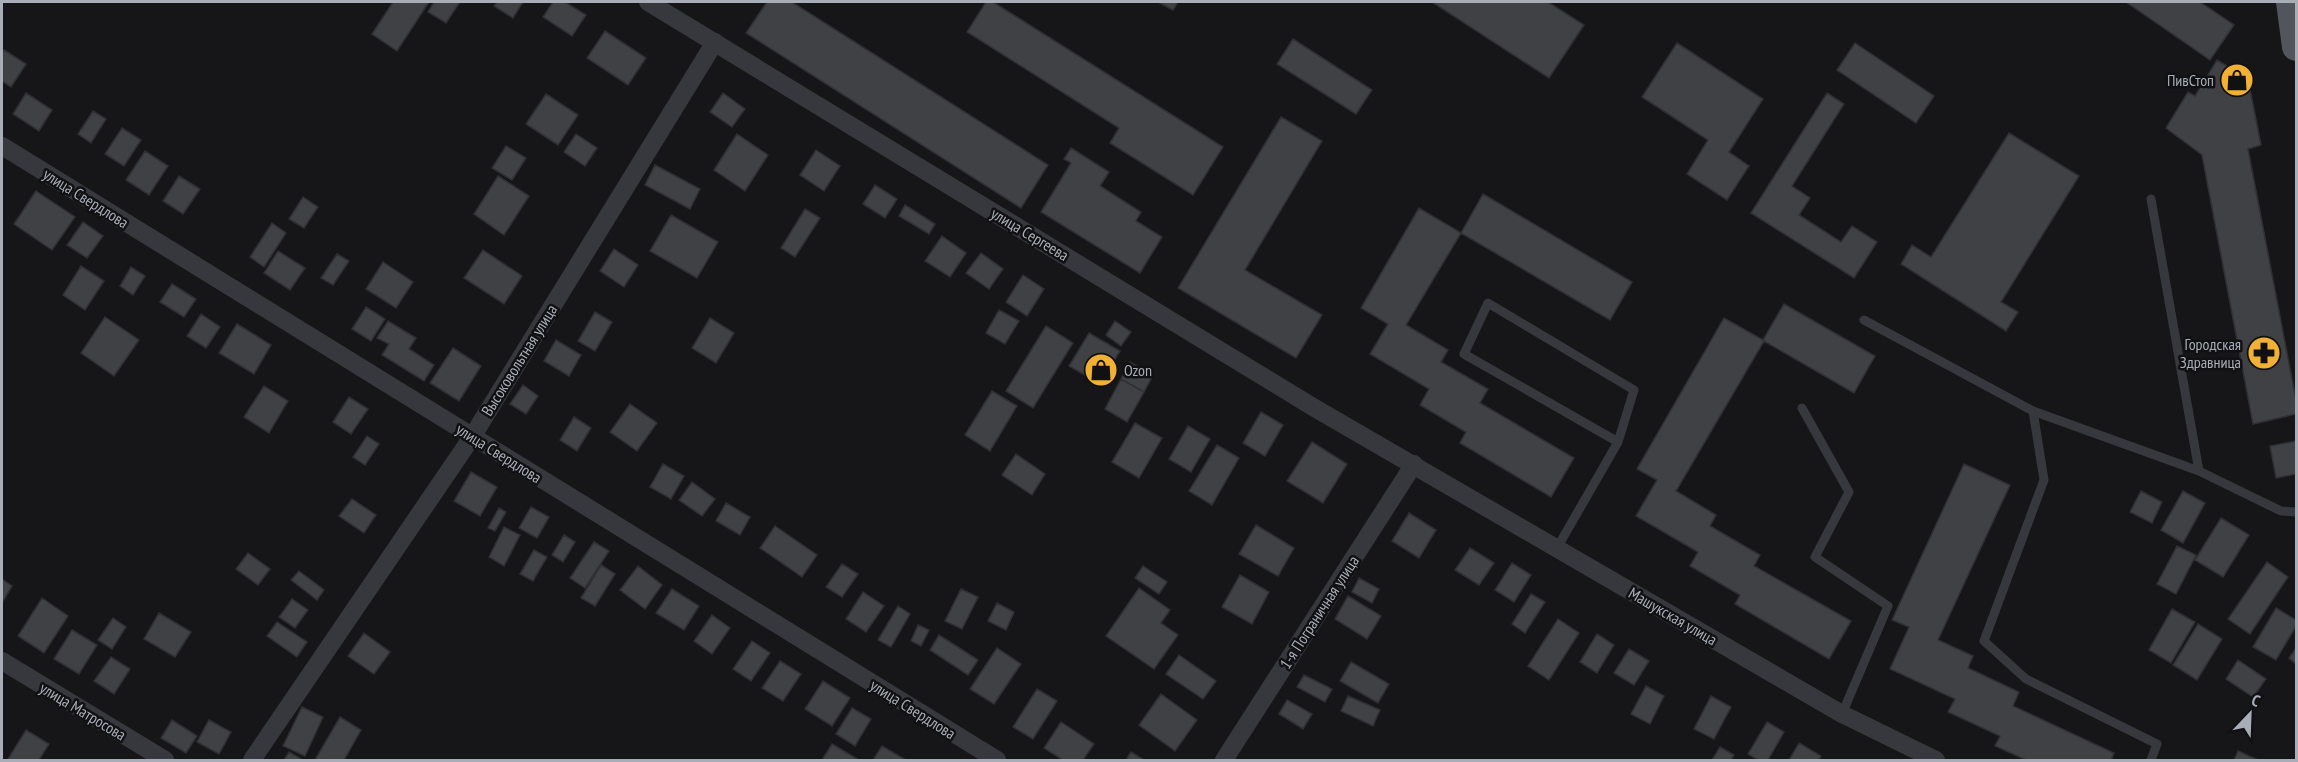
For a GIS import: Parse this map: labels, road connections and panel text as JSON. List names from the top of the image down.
{
  "streets": {
    "street": [
      "улица Свердлова",
      "улица Сергеева",
      "Высоковольтная улица",
      "1-я Пограничная улица",
      "Машукская улица",
      "улица Матросова"
    ]
  },
  "crossings": [
    ["улица Свердлова", "Высоковольтная улица"],
    ["улица Сергеева", "Высоковольтная улица"],
    ["улица Сергеева", "1-я Пограничная улица"],
    ["улица Сергеева", "Машукская улица"],
    ["1-я Пограничная улица", "Машукская улица"]
  ],
  "places": {
    "shop": ["ПивСтоп", "Ozon"],
    "pharmacy": ["Городская Здравница"]
  },
  "north": "top right"
}
